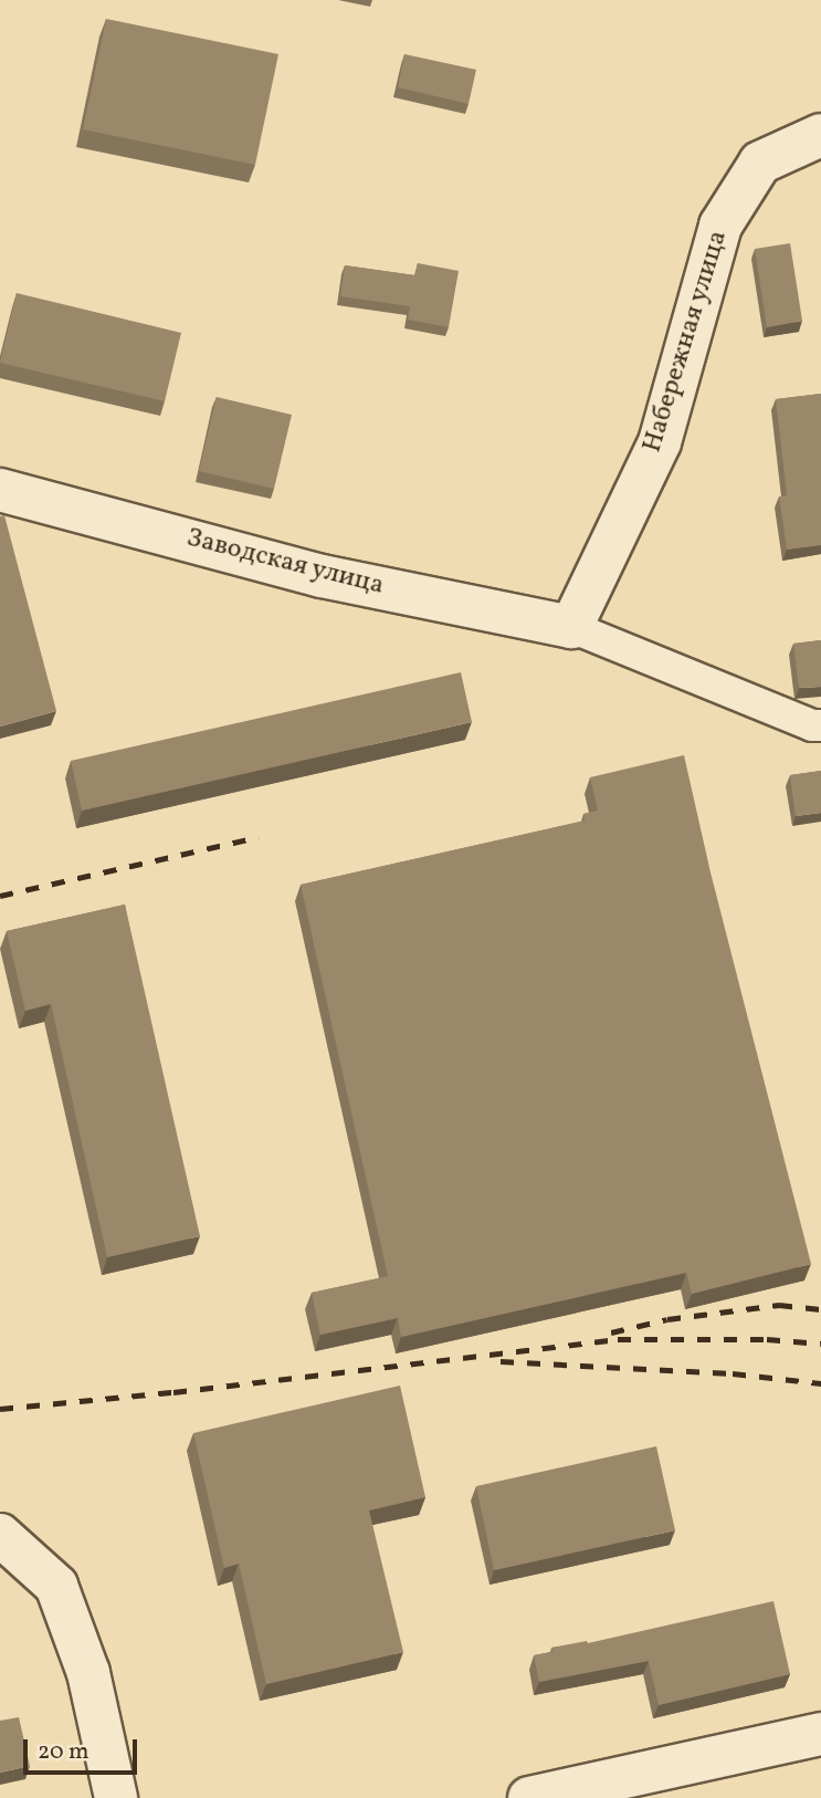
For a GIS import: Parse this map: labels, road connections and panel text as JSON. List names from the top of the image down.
{
  "streets": {
    "main road": ["Набережная улица", "Заводская улица"]
  },
  "crossings": [
    ["Набережная улица", "Заводская улица"]
  ],
  "scale_bar": "20 m"
}
